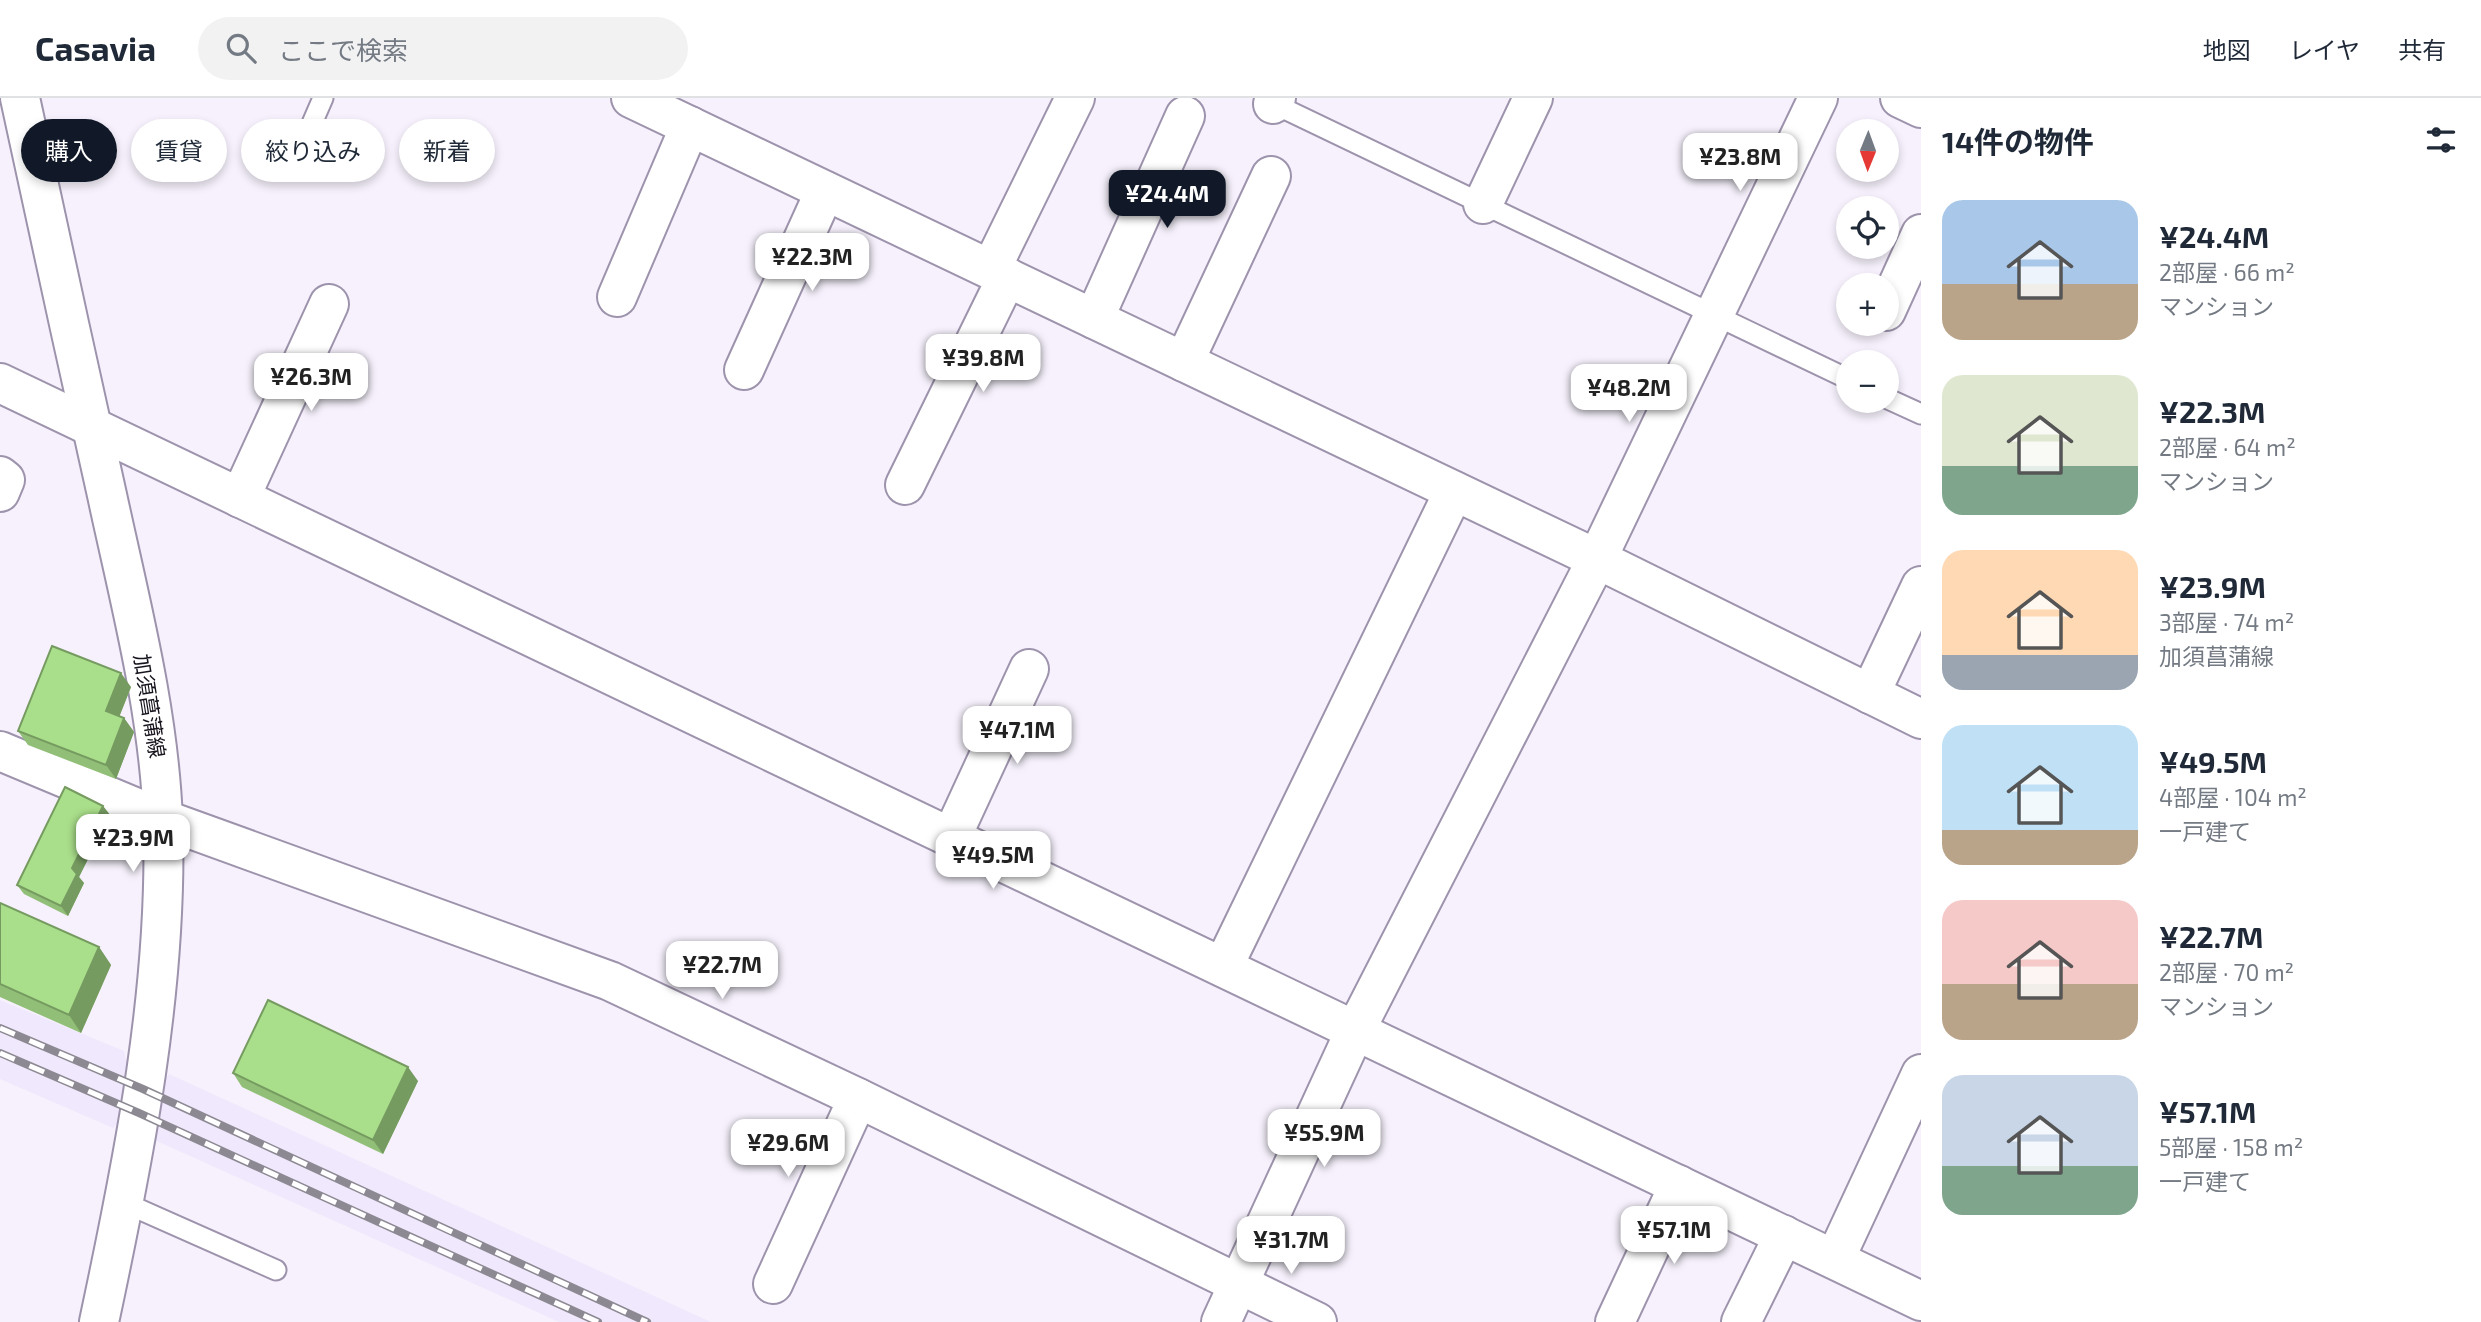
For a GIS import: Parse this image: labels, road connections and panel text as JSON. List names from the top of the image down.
{
  "streets": {
    "street": ["加須菖蒲線"]
  },
  "north": "bottom",
  "page": {
    "header": "Casavia",
    "search": "ここで検索",
    "nav": ["地図", "レイヤ", "共有"],
    "heading": "14件の物件",
    "map_buttons": ["+", "−"],
    "chip": [
      "購入",
      "賃貸",
      "絞り込み",
      "新着"
    ],
    "price": [
      "¥23.8M",
      "¥24.4M",
      "¥22.3M",
      "¥39.8M",
      "¥26.3M",
      "¥48.2M",
      "¥47.1M",
      "¥23.9M",
      "¥49.5M",
      "¥22.7M",
      "¥55.9M",
      "¥29.6M",
      "¥57.1M",
      "¥31.7M"
    ],
    "list": [
      {
        "name": "¥24.4M",
        "note": "2部屋 · 66 m² · マンション"
      },
      {
        "name": "¥22.3M",
        "note": "2部屋 · 64 m² · マンション"
      },
      {
        "name": "¥23.9M",
        "note": "3部屋 · 74 m² · 加須菖蒲線"
      },
      {
        "name": "¥49.5M",
        "note": "4部屋 · 104 m² · 一戸建て"
      },
      {
        "name": "¥22.7M",
        "note": "2部屋 · 70 m² · マンション"
      },
      {
        "name": "¥57.1M",
        "note": "5部屋 · 158 m² · 一戸建て"
      }
    ]
  }
}
